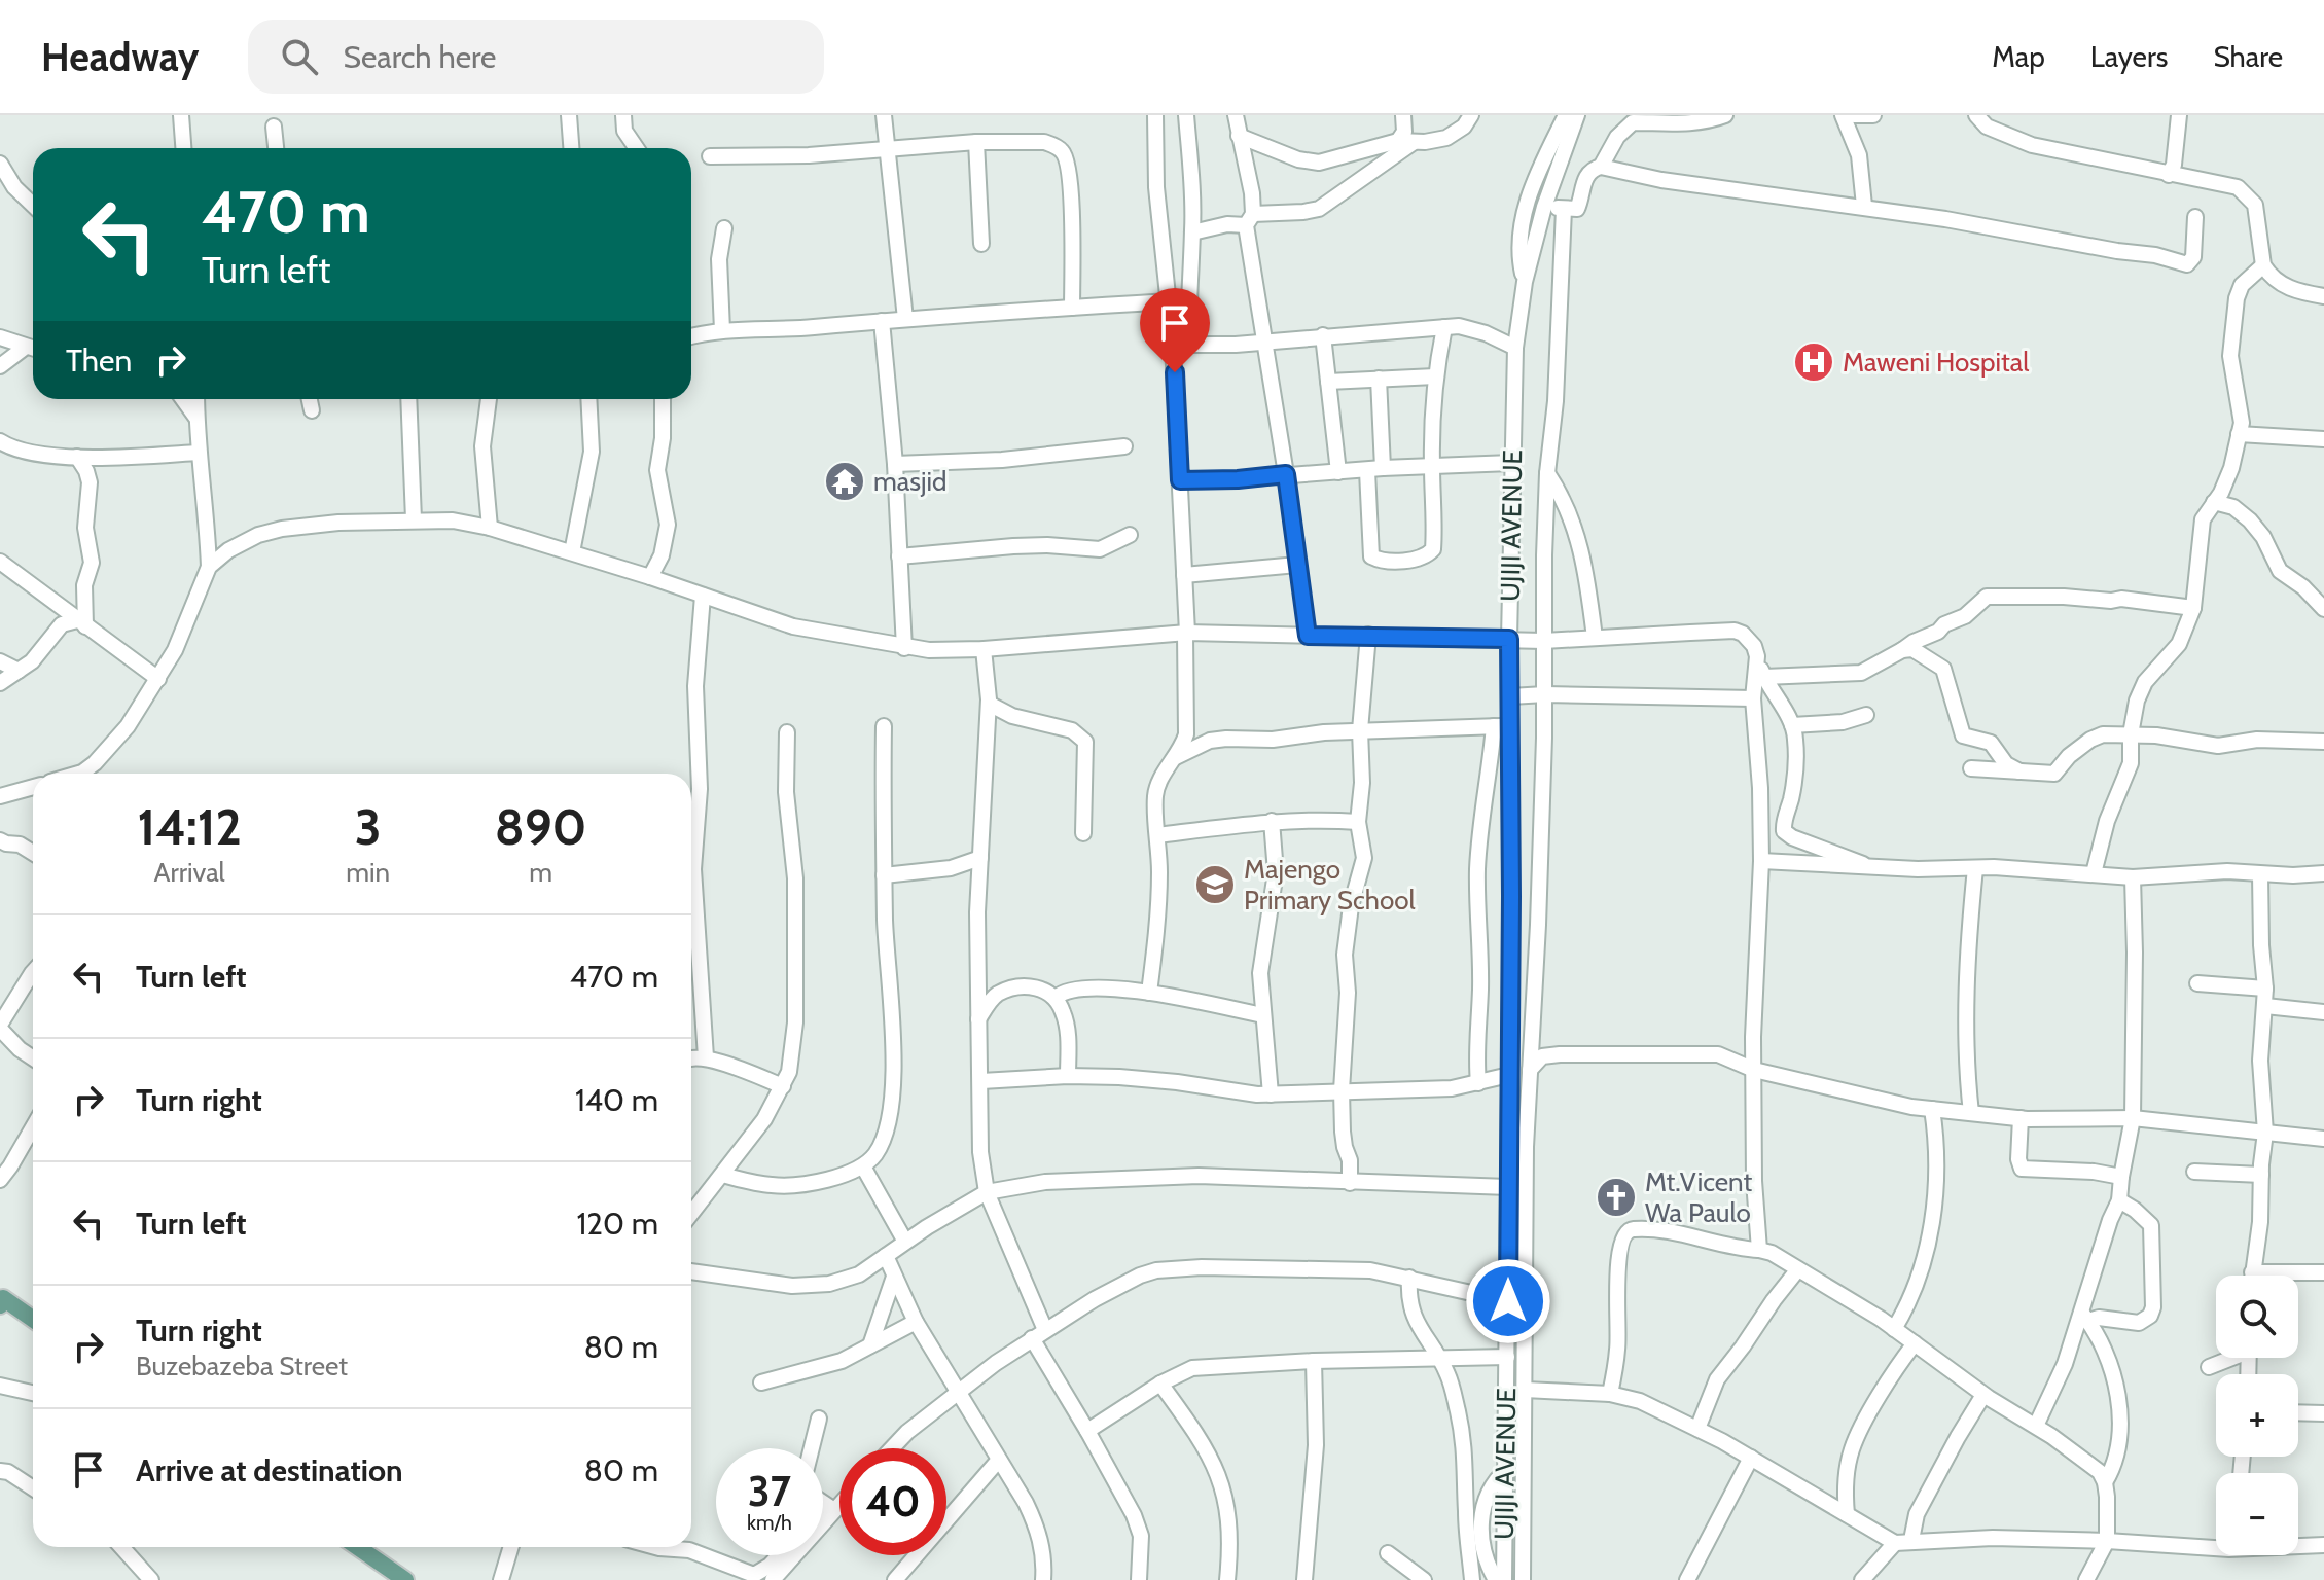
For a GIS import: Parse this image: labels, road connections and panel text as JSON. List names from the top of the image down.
{
  "streets": {
    "street": ["UJIJI AVENUE"]
  },
  "places": {
    "hospital": ["Maweni Hospital"],
    "temple": ["masjid"],
    "school or university": ["Majengo Primary School"],
    "church": ["Mt.Vicent Wa Paulo"]
  },
  "page": {
    "header": "Headway",
    "search": "Search here",
    "nav": ["Map", "Layers", "Share"],
    "turn": ["470 m", "Turn left"],
    "then": "Then",
    "eta": [
      "14:12",
      "Arrival",
      "3",
      "min",
      "890",
      "m"
    ],
    "list": [
      {
        "name": "Turn left",
        "value": "470 m"
      },
      {
        "name": "Turn right",
        "value": "140 m"
      },
      {
        "name": "Turn left",
        "value": "120 m"
      },
      {
        "name": "Turn right",
        "note": "Buzebazeba Street",
        "value": "80 m"
      },
      {
        "name": "Arrive at destination",
        "value": "80 m"
      }
    ],
    "map_buttons": ["+", "−"],
    "speed": "37 km/h",
    "limit": "40"
  }
}
